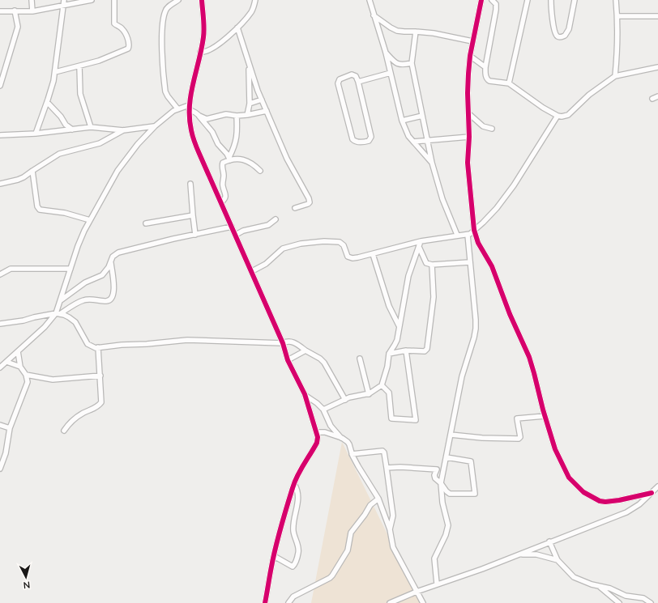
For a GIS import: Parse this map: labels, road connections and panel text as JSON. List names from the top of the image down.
{
  "north": "bottom"
}
